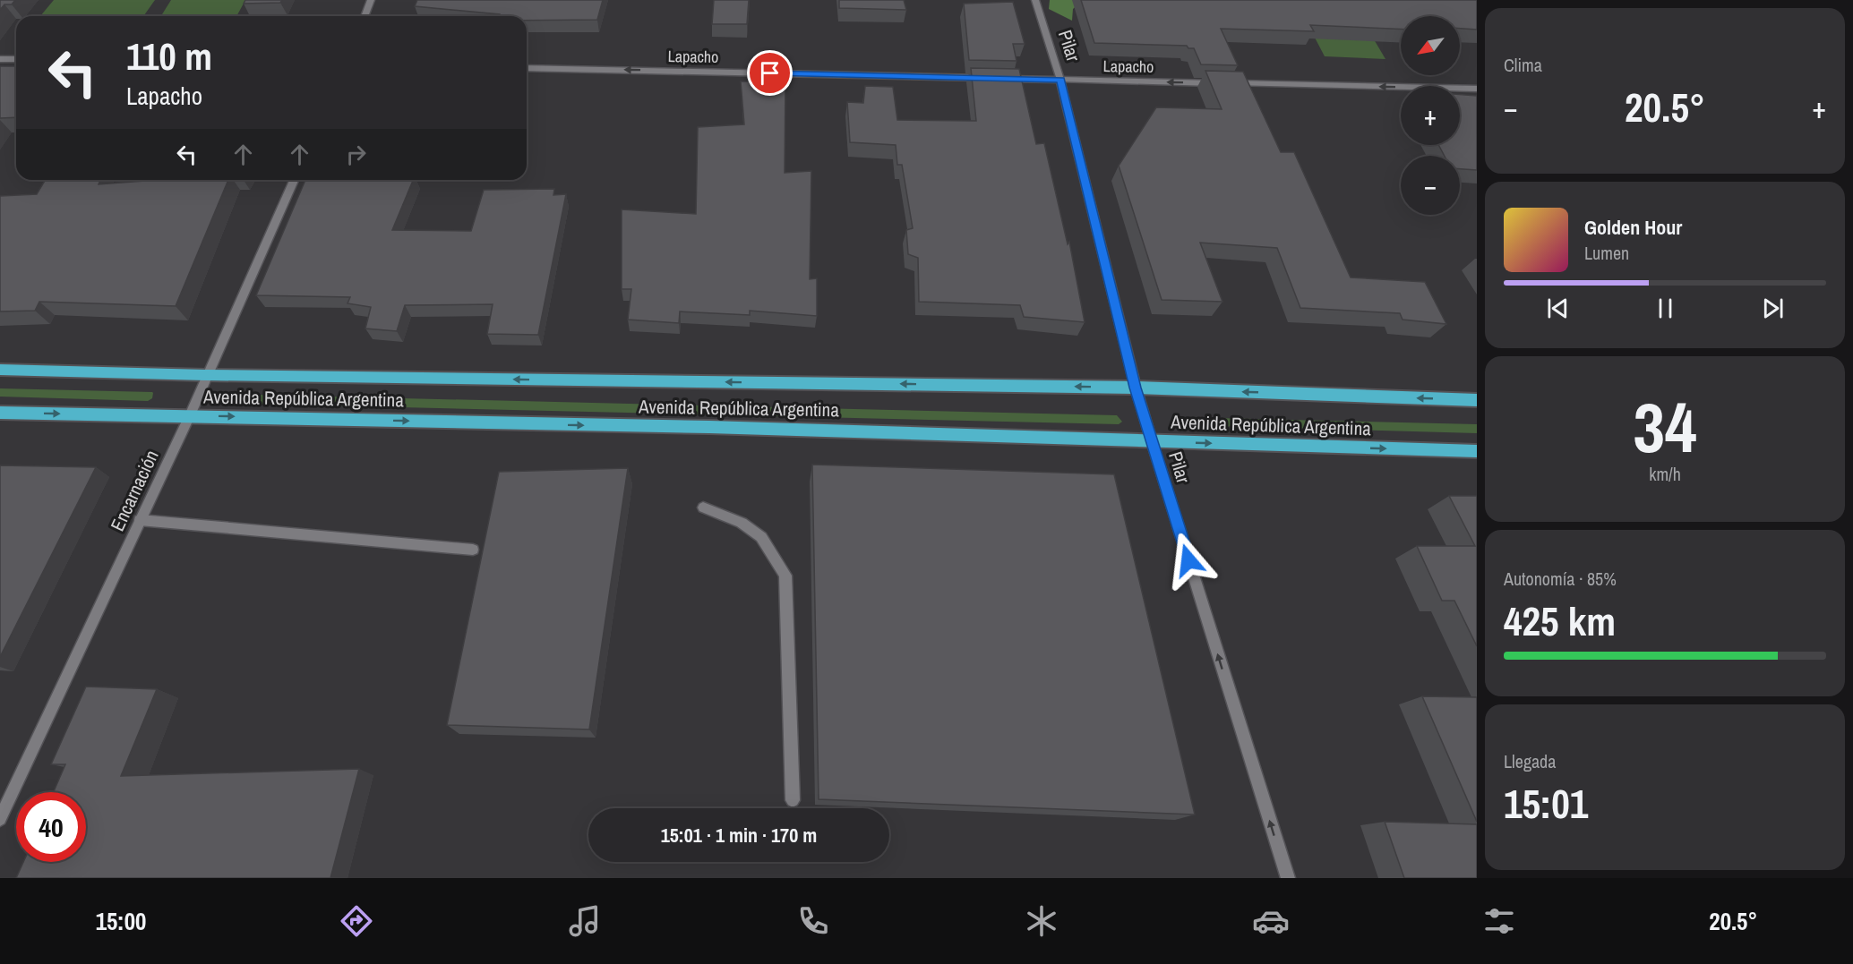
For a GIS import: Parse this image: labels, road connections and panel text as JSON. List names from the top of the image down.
{
  "streets": {
    "highway": ["Avenida República Argentina"],
    "street": ["Pilar", "Lapacho", "Encarnación"]
  },
  "crossings": [
    ["Pilar", "Lapacho"],
    ["Pilar", "Avenida República Argentina"],
    ["Avenida República Argentina", "Encarnación"]
  ],
  "one_way": ["Pilar", "Lapacho"],
  "north": "bottom left",
  "page": {
    "tile": [
      "Clima",
      ["34", "km/h"],
      ["Autonomía · 85%", "425 km"],
      ["Llegada", "15:01"]
    ],
    "map_buttons": ["+", "−"],
    "turn": ["110 m", "Lapacho"],
    "heat": ["−", "20.5°", "+"],
    "song": ["Golden Hour", "Lumen"],
    "limit": "40",
    "trip": "15:01 · 1 min · 170 m",
    "tabs": ["15:00", "20.5°"]
  }
}
